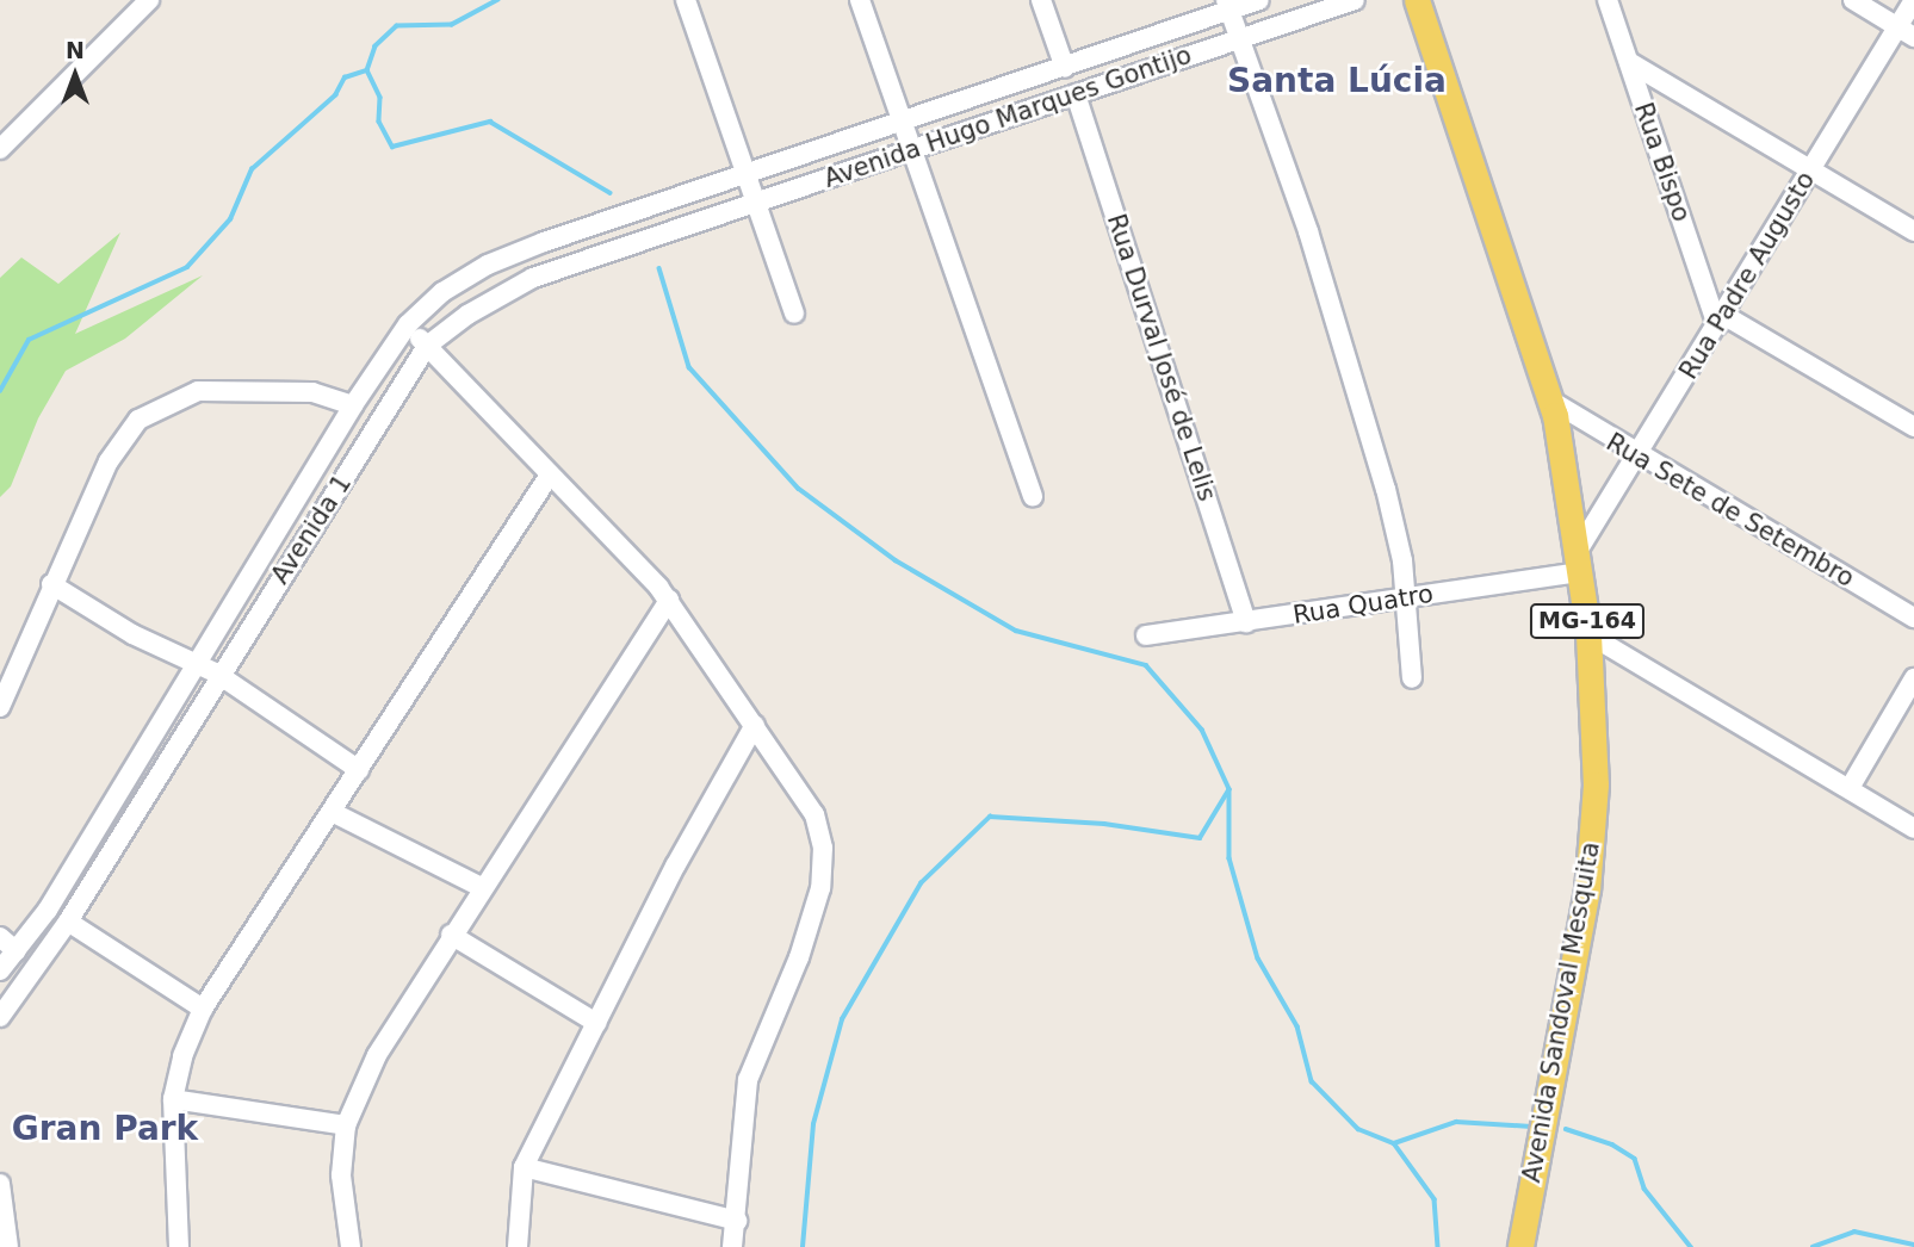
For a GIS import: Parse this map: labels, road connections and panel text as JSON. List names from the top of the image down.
{
  "streets": {
    "main road": ["MG-164", "Avenida Sandoval Mesquita"],
    "street": [
      "Avenida Hugo Marques Gontijo",
      "Rua Bispo",
      "Rua Padre Augusto",
      "Rua Durval José de Lelis",
      "Rua Sete de Setembro",
      "Avenida 1",
      "Rua Quatro"
    ]
  },
  "crossings": [
    ["Avenida Hugo Marques Gontijo", "Rua Durval José de Lelis"],
    ["Avenida Hugo Marques Gontijo", "Avenida 1"],
    ["Rua Bispo", "Rua Padre Augusto"],
    ["Rua Padre Augusto", "Rua Sete de Setembro"],
    ["Rua Padre Augusto", "Rua Quatro"],
    ["Rua Padre Augusto", "Avenida Sandoval Mesquita"],
    ["Rua Durval José de Lelis", "Rua Quatro"],
    ["Rua Sete de Setembro", "Avenida Sandoval Mesquita"],
    ["Rua Quatro", "Avenida Sandoval Mesquita"]
  ],
  "districts": ["Santa Lúcia", "Gran Park"],
  "north": "top"
}
